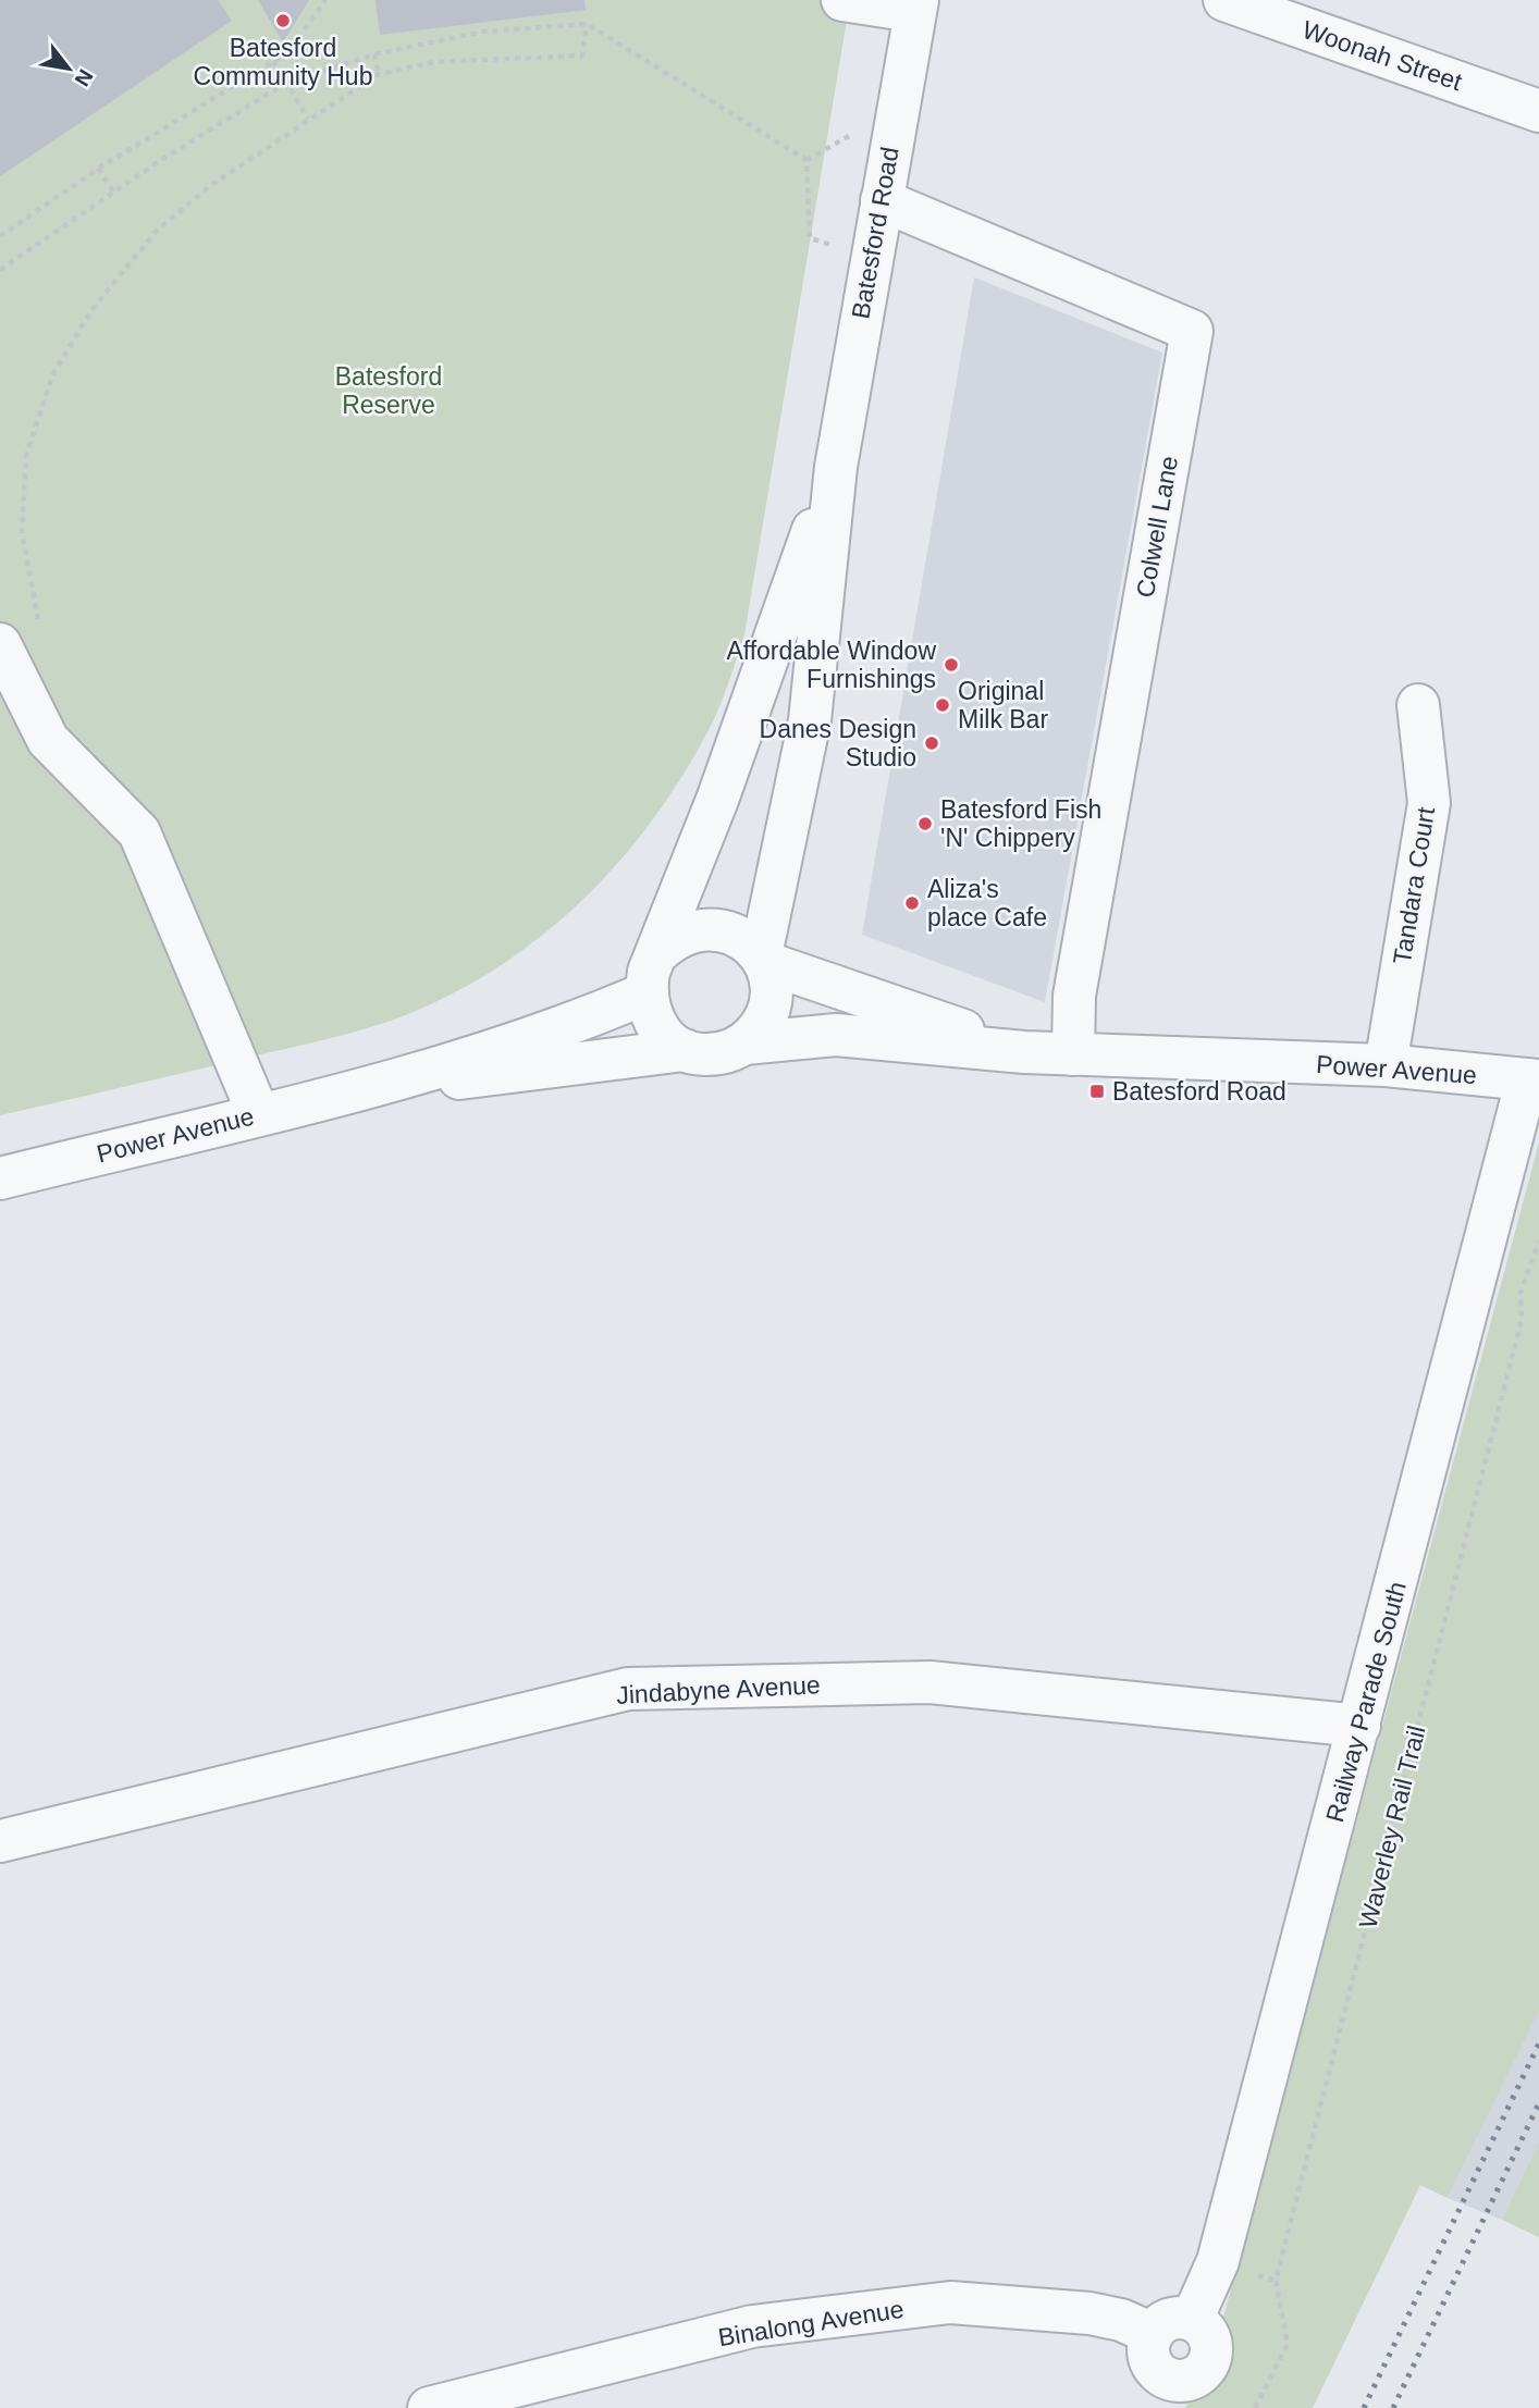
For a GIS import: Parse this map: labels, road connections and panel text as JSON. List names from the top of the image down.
{
  "streets": {
    "street": [
      "Woonah Street",
      "Batesford Road",
      "Colwell Lane",
      "Tandara Court",
      "Power Avenue",
      "Jindabyne Avenue",
      "Railway Parade South",
      "Binalong Avenue"
    ],
    "path": ["Waverley Rail Trail"]
  },
  "crossings": [
    ["Batesford Road", "Colwell Lane"],
    ["Batesford Road", "Power Avenue"],
    ["Colwell Lane", "Power Avenue"],
    ["Tandara Court", "Power Avenue"],
    ["Power Avenue", "Railway Parade South"],
    ["Jindabyne Avenue", "Railway Parade South"],
    ["Railway Parade South", "Binalong Avenue"]
  ],
  "parks": ["Batesford Reserve"],
  "places": {
    "other": [
      "Batesford Community Hub",
      "Affordable Window Furnishings",
      "Original Milk Bar",
      "Danes Design Studio",
      "Batesford Fish 'N' Chippery",
      "Aliza's place Cafe"
    ],
    "transit": ["Batesford Road"]
  },
  "north": "bottom right"
}
